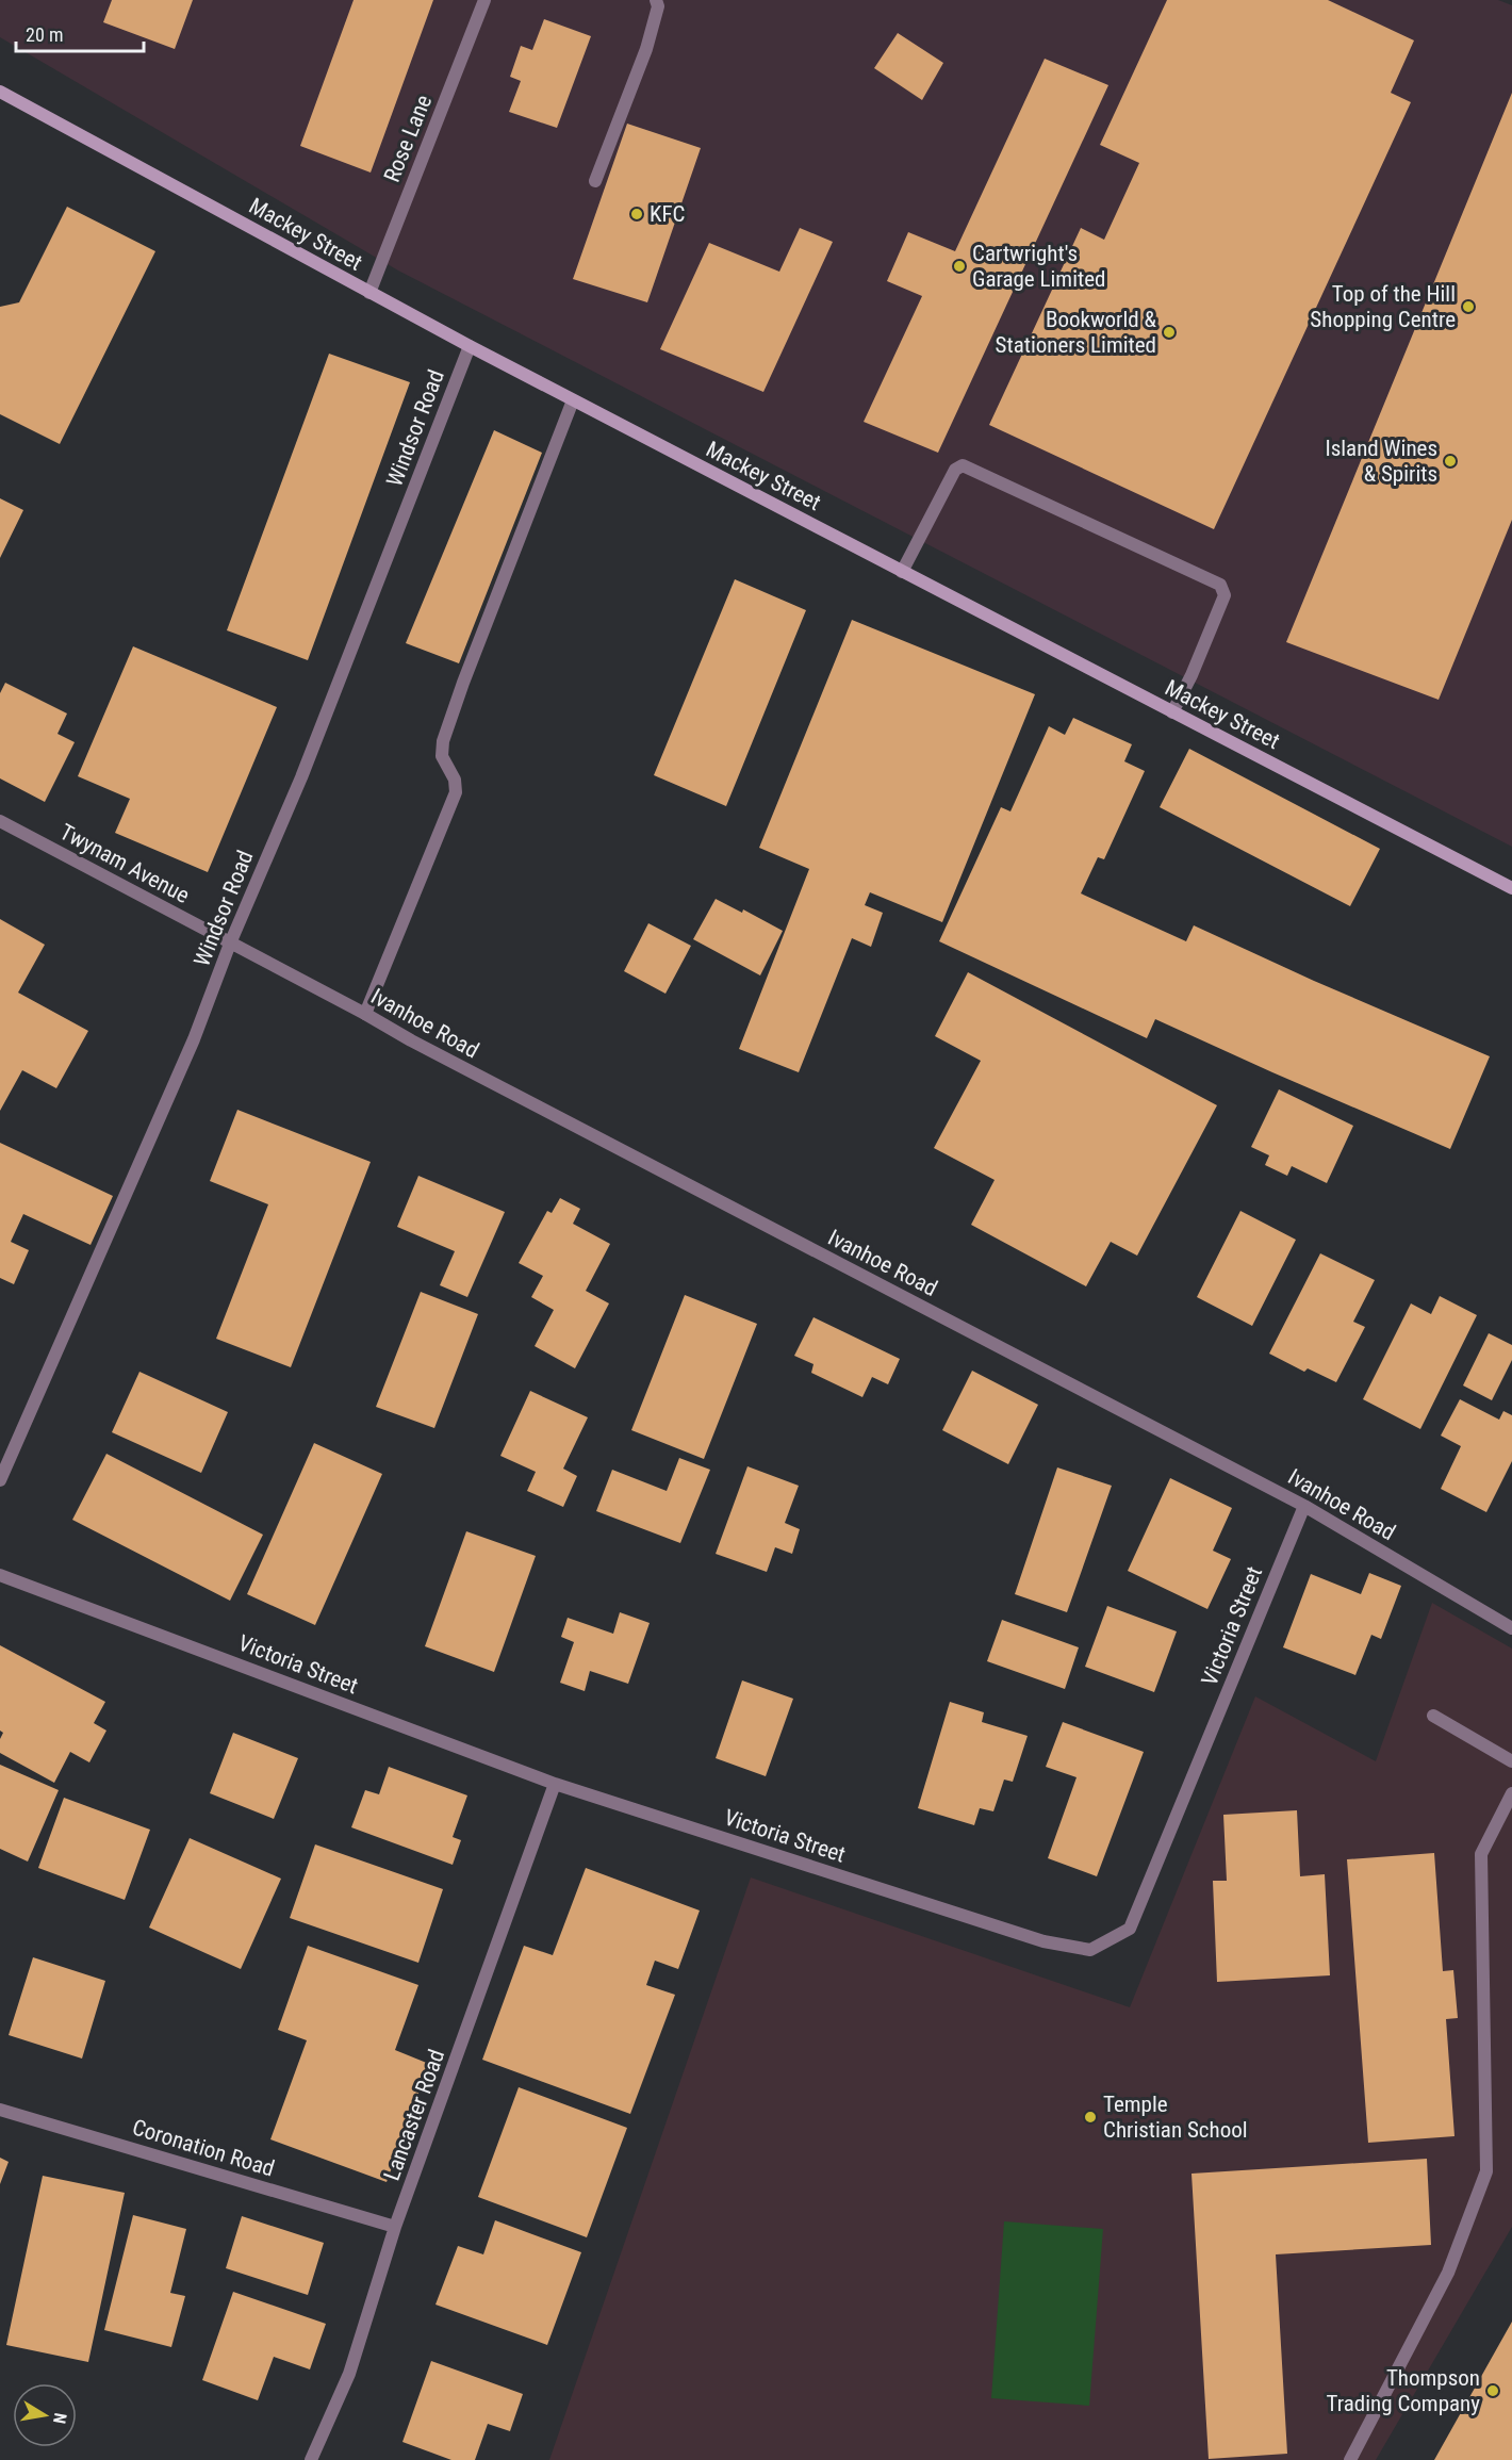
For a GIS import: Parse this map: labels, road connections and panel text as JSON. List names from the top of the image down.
{
  "streets": {
    "main road": ["Mackey Street"],
    "street": [
      "Rose Lane",
      "Windsor Road",
      "Twynam Avenue",
      "Ivanhoe Road",
      "Victoria Street",
      "Lancaster Road",
      "Coronation Road"
    ]
  },
  "crossings": [
    ["Rose Lane", "Mackey Street"],
    ["Mackey Street", "Windsor Road"],
    ["Windsor Road", "Twynam Avenue"],
    ["Windsor Road", "Ivanhoe Road"],
    ["Twynam Avenue", "Ivanhoe Road"],
    ["Ivanhoe Road", "Victoria Street"],
    ["Victoria Street", "Lancaster Road"],
    ["Lancaster Road", "Coronation Road"]
  ],
  "places": [
    "KFC",
    "Cartwright's Garage Limited",
    "Top of the Hill Shopping Centre",
    "Bookworld & Stationers Limited",
    "Island Wines & Spirits",
    "Temple Christian School",
    "Thompson Trading Company"
  ],
  "scale_bar": "20 m",
  "north": "right"
}
